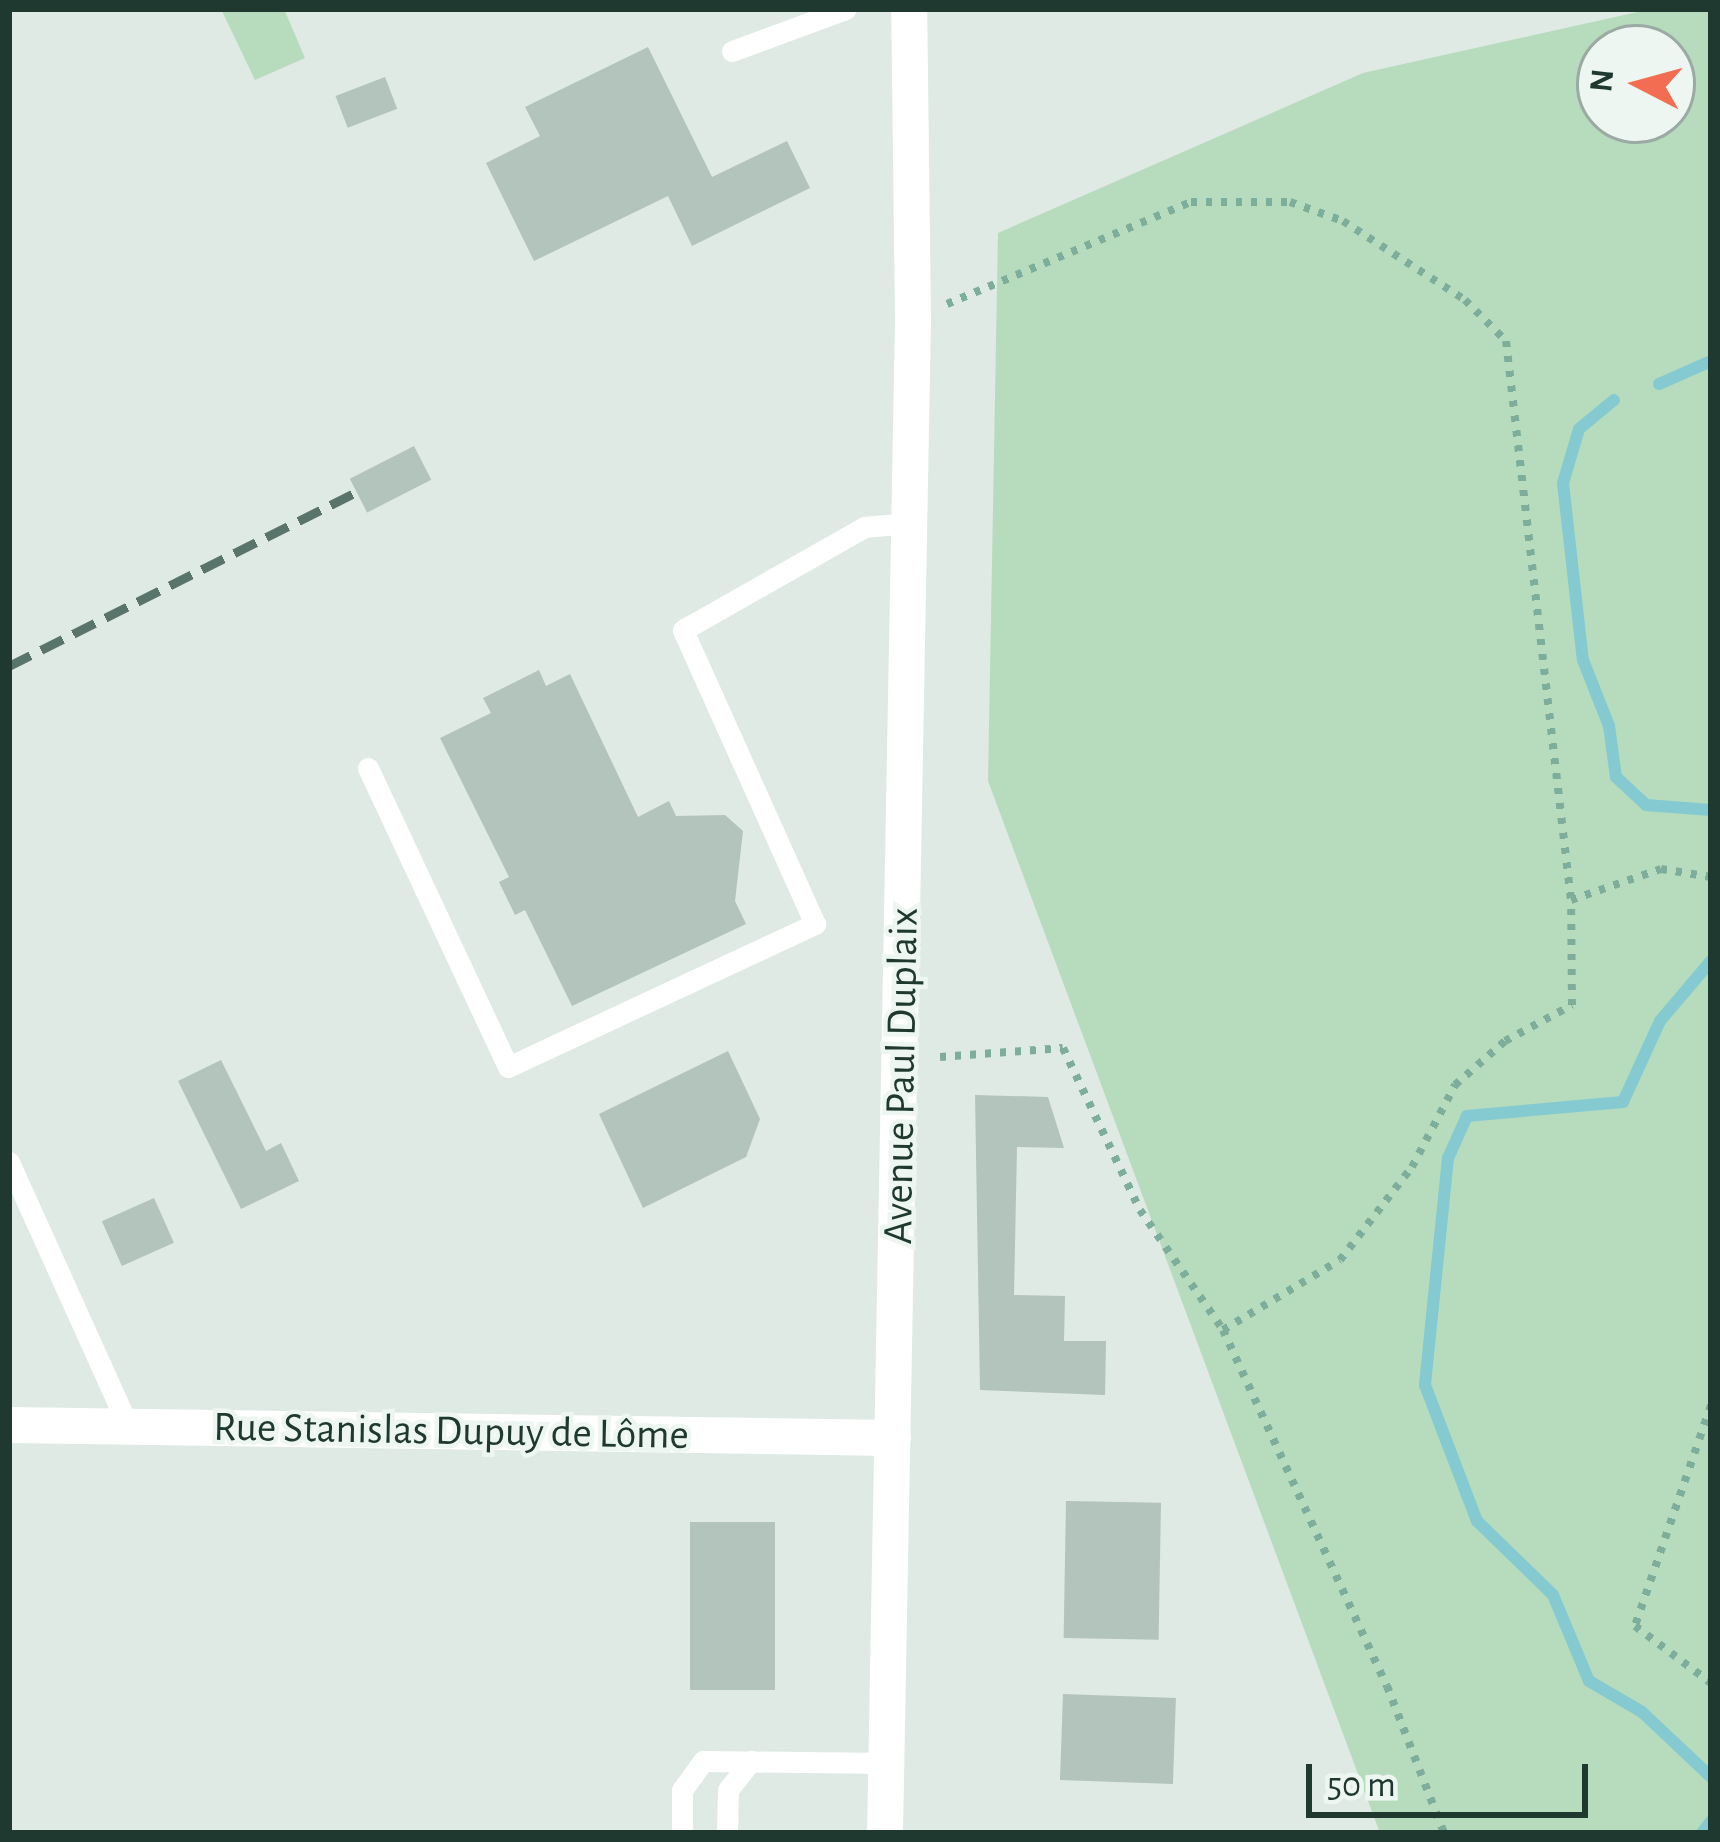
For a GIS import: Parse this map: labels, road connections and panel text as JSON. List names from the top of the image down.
{
  "streets": {
    "main road": ["Avenue Paul Duplaix", "Rue Stanislas Dupuy de Lôme"]
  },
  "crossings": [
    ["Avenue Paul Duplaix", "Rue Stanislas Dupuy de Lôme"]
  ],
  "scale_bar": "50 m",
  "north": "left"
}
